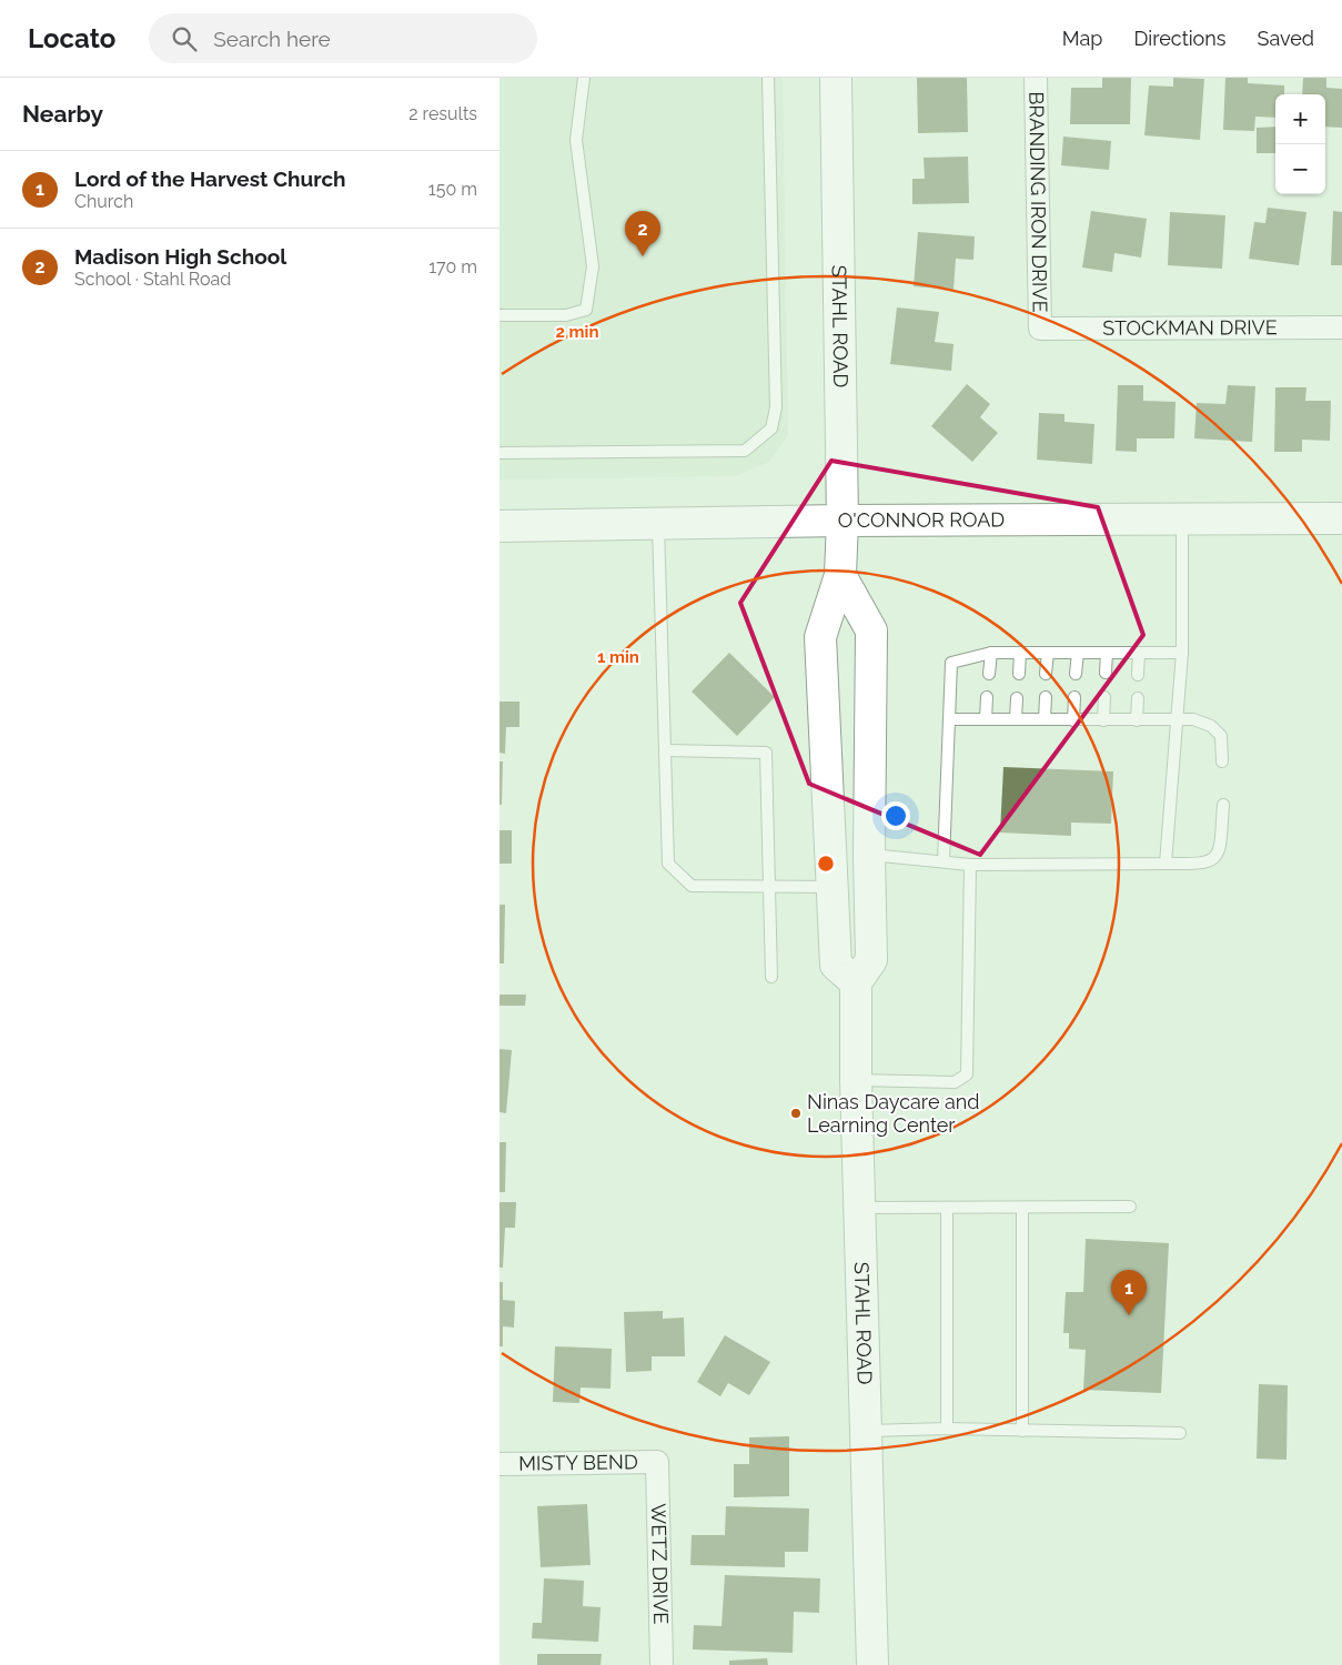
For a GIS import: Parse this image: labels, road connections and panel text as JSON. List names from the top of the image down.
{
  "streets": {
    "street": [
      "BRANDING IRON DRIVE",
      "STAHL ROAD",
      "STOCKMAN DRIVE",
      "O'CONNOR ROAD",
      "MISTY BEND",
      "WETZ DRIVE"
    ]
  },
  "crossings": [
    ["BRANDING IRON DRIVE", "STOCKMAN DRIVE"],
    ["STAHL ROAD", "O'CONNOR ROAD"],
    ["MISTY BEND", "WETZ DRIVE"]
  ],
  "places": ["Ninas Daycare and Learning Center"],
  "page": {
    "header": "Locato",
    "search": "Search here",
    "nav": ["Map", "Directions", "Saved"],
    "heading": ["Nearby", "2 results"],
    "map_buttons": ["+", "−"],
    "list": [
      {
        "mark": "1",
        "name": "Lord of the Harvest Church",
        "note": "Church",
        "value": "150 m"
      },
      {
        "mark": "2",
        "name": "Madison High School",
        "note": "School · Stahl Road",
        "value": "170 m"
      }
    ],
    "pins": ["2", "1"]
  },
  "rings": ["2 min", "1 min"]
}
